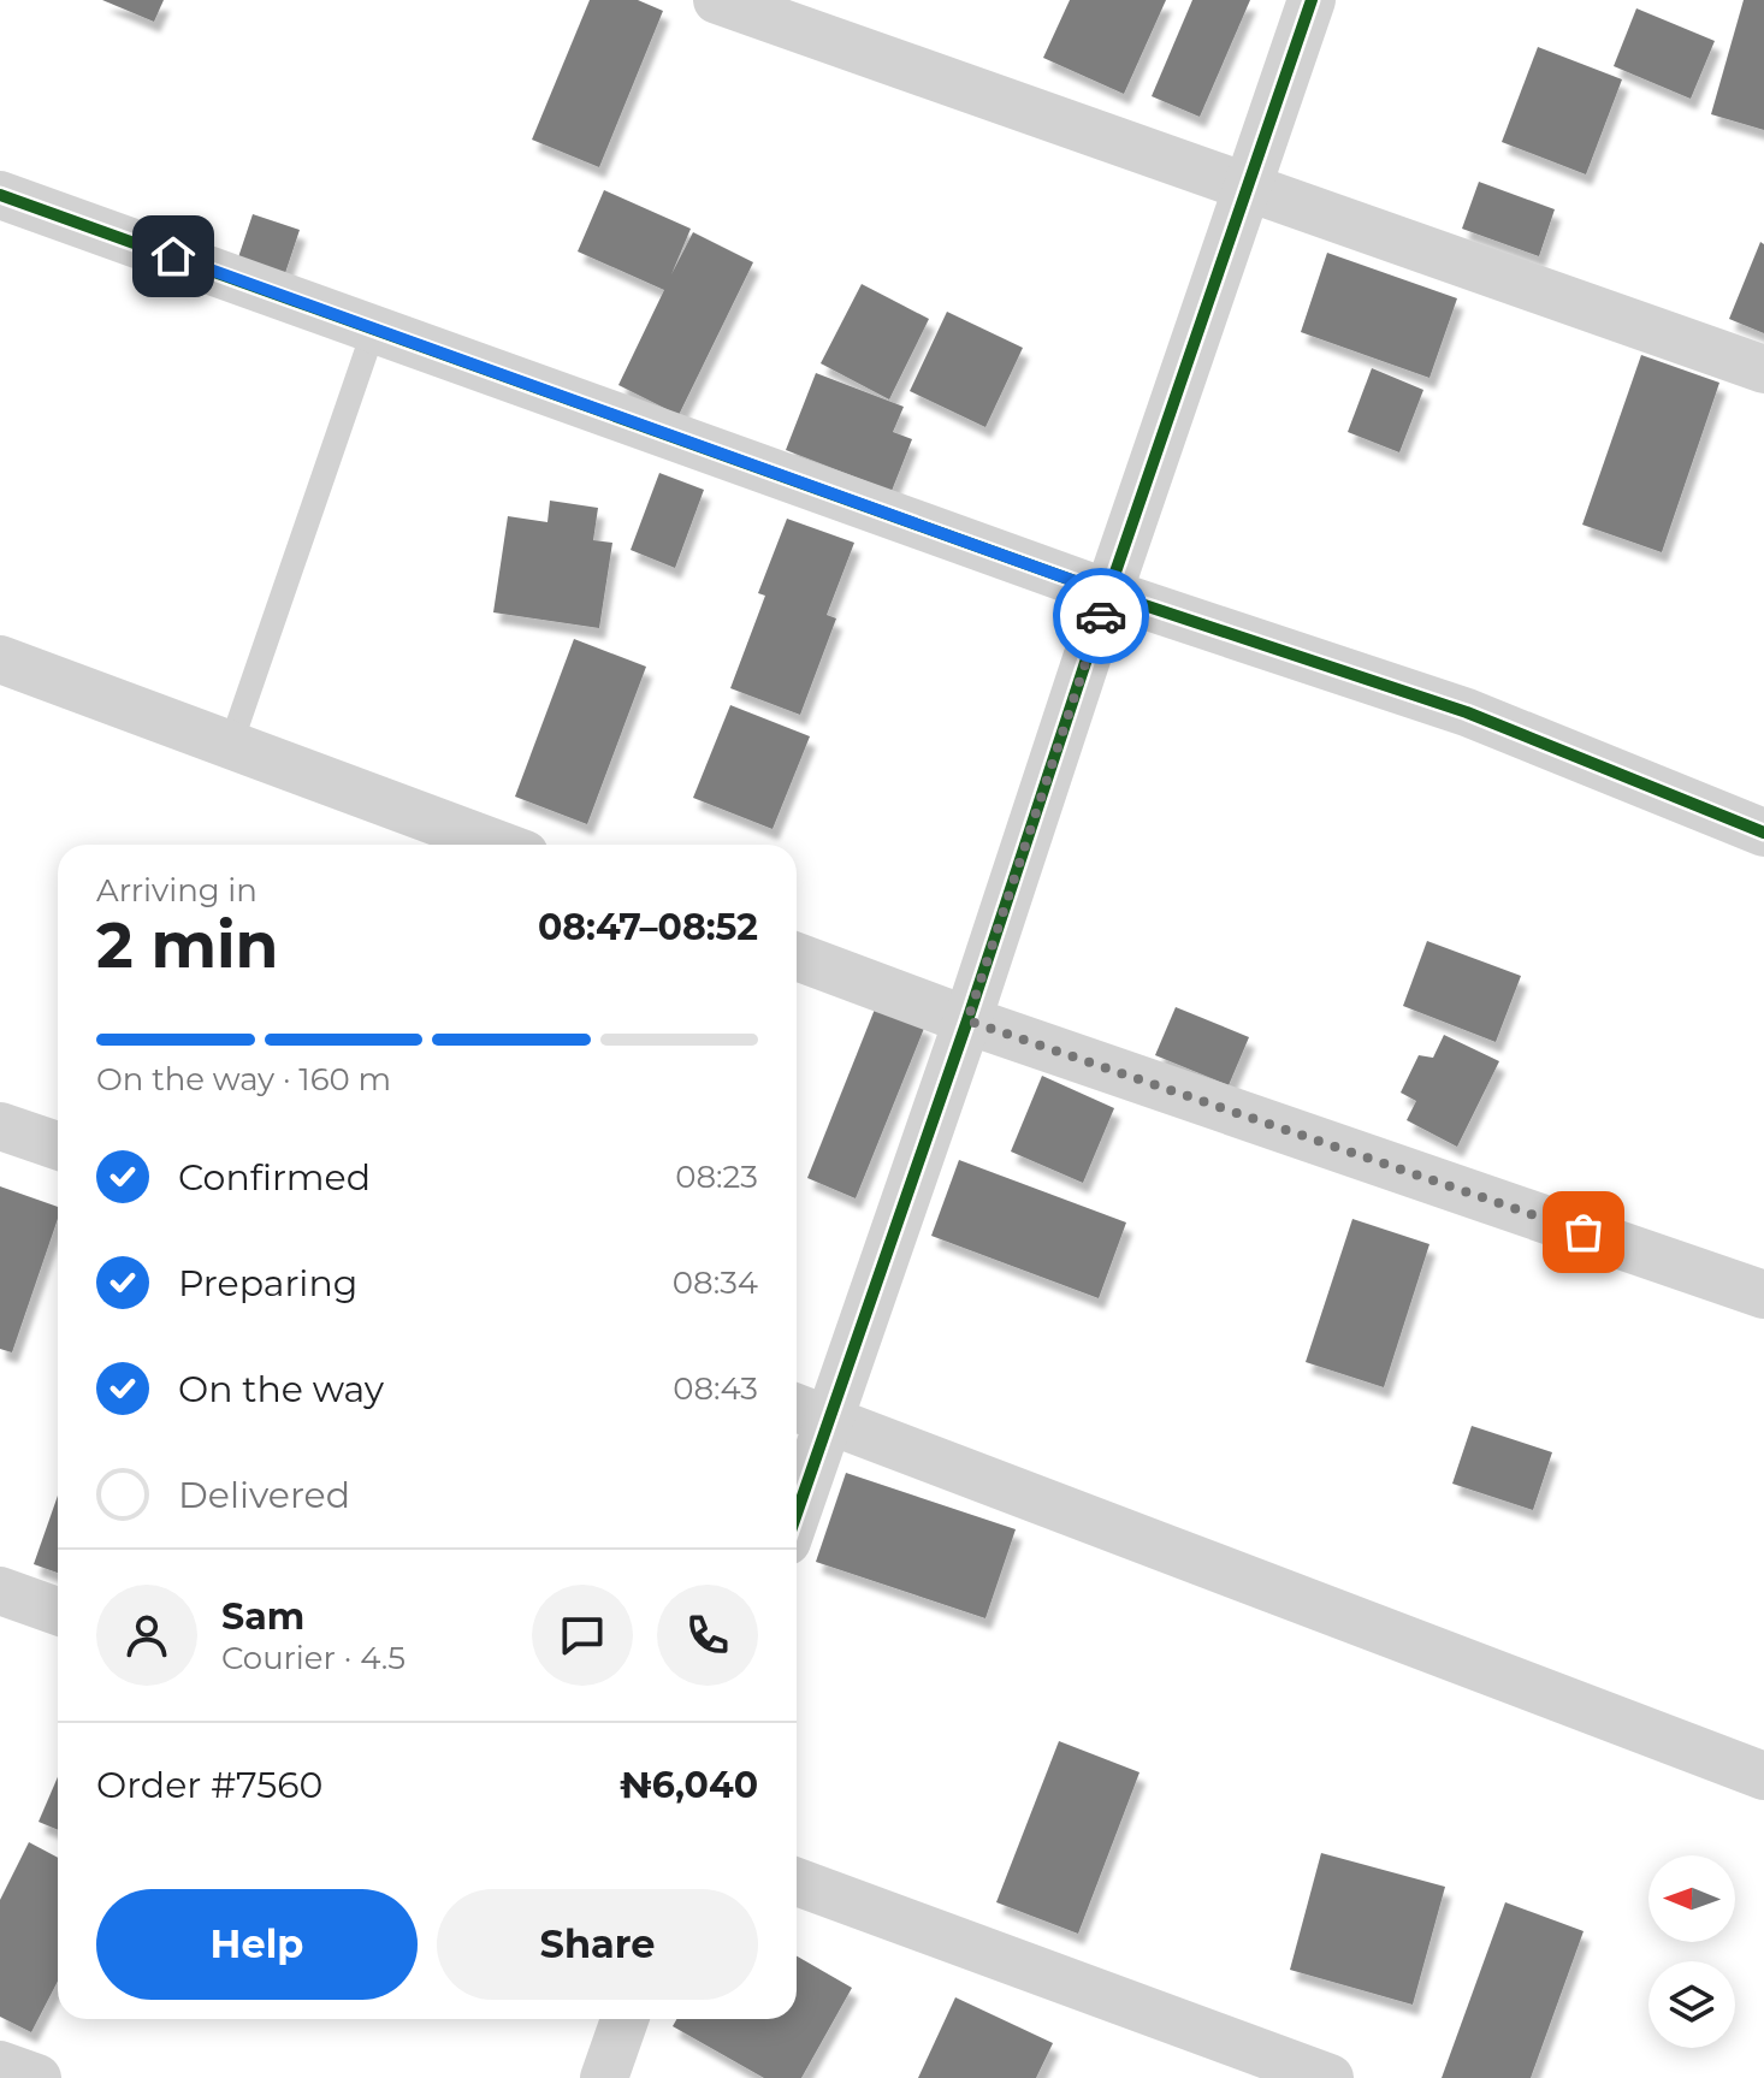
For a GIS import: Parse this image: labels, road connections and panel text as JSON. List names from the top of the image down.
{
  "north": "left",
  "page": {
    "heading": ["2 min", "Arriving in", "08:47–08:52"],
    "panel": [
      "Sam",
      "Courier · 4.5",
      "Order #7560",
      "₦6,040"
    ],
    "bar": "On the way · 160 m",
    "list": [
      ["Confirmed", "08:23"],
      ["Preparing", "08:34"],
      ["On the way", "08:43"],
      "Delivered"
    ],
    "buttons": ["Help", "Share"]
  }
}
